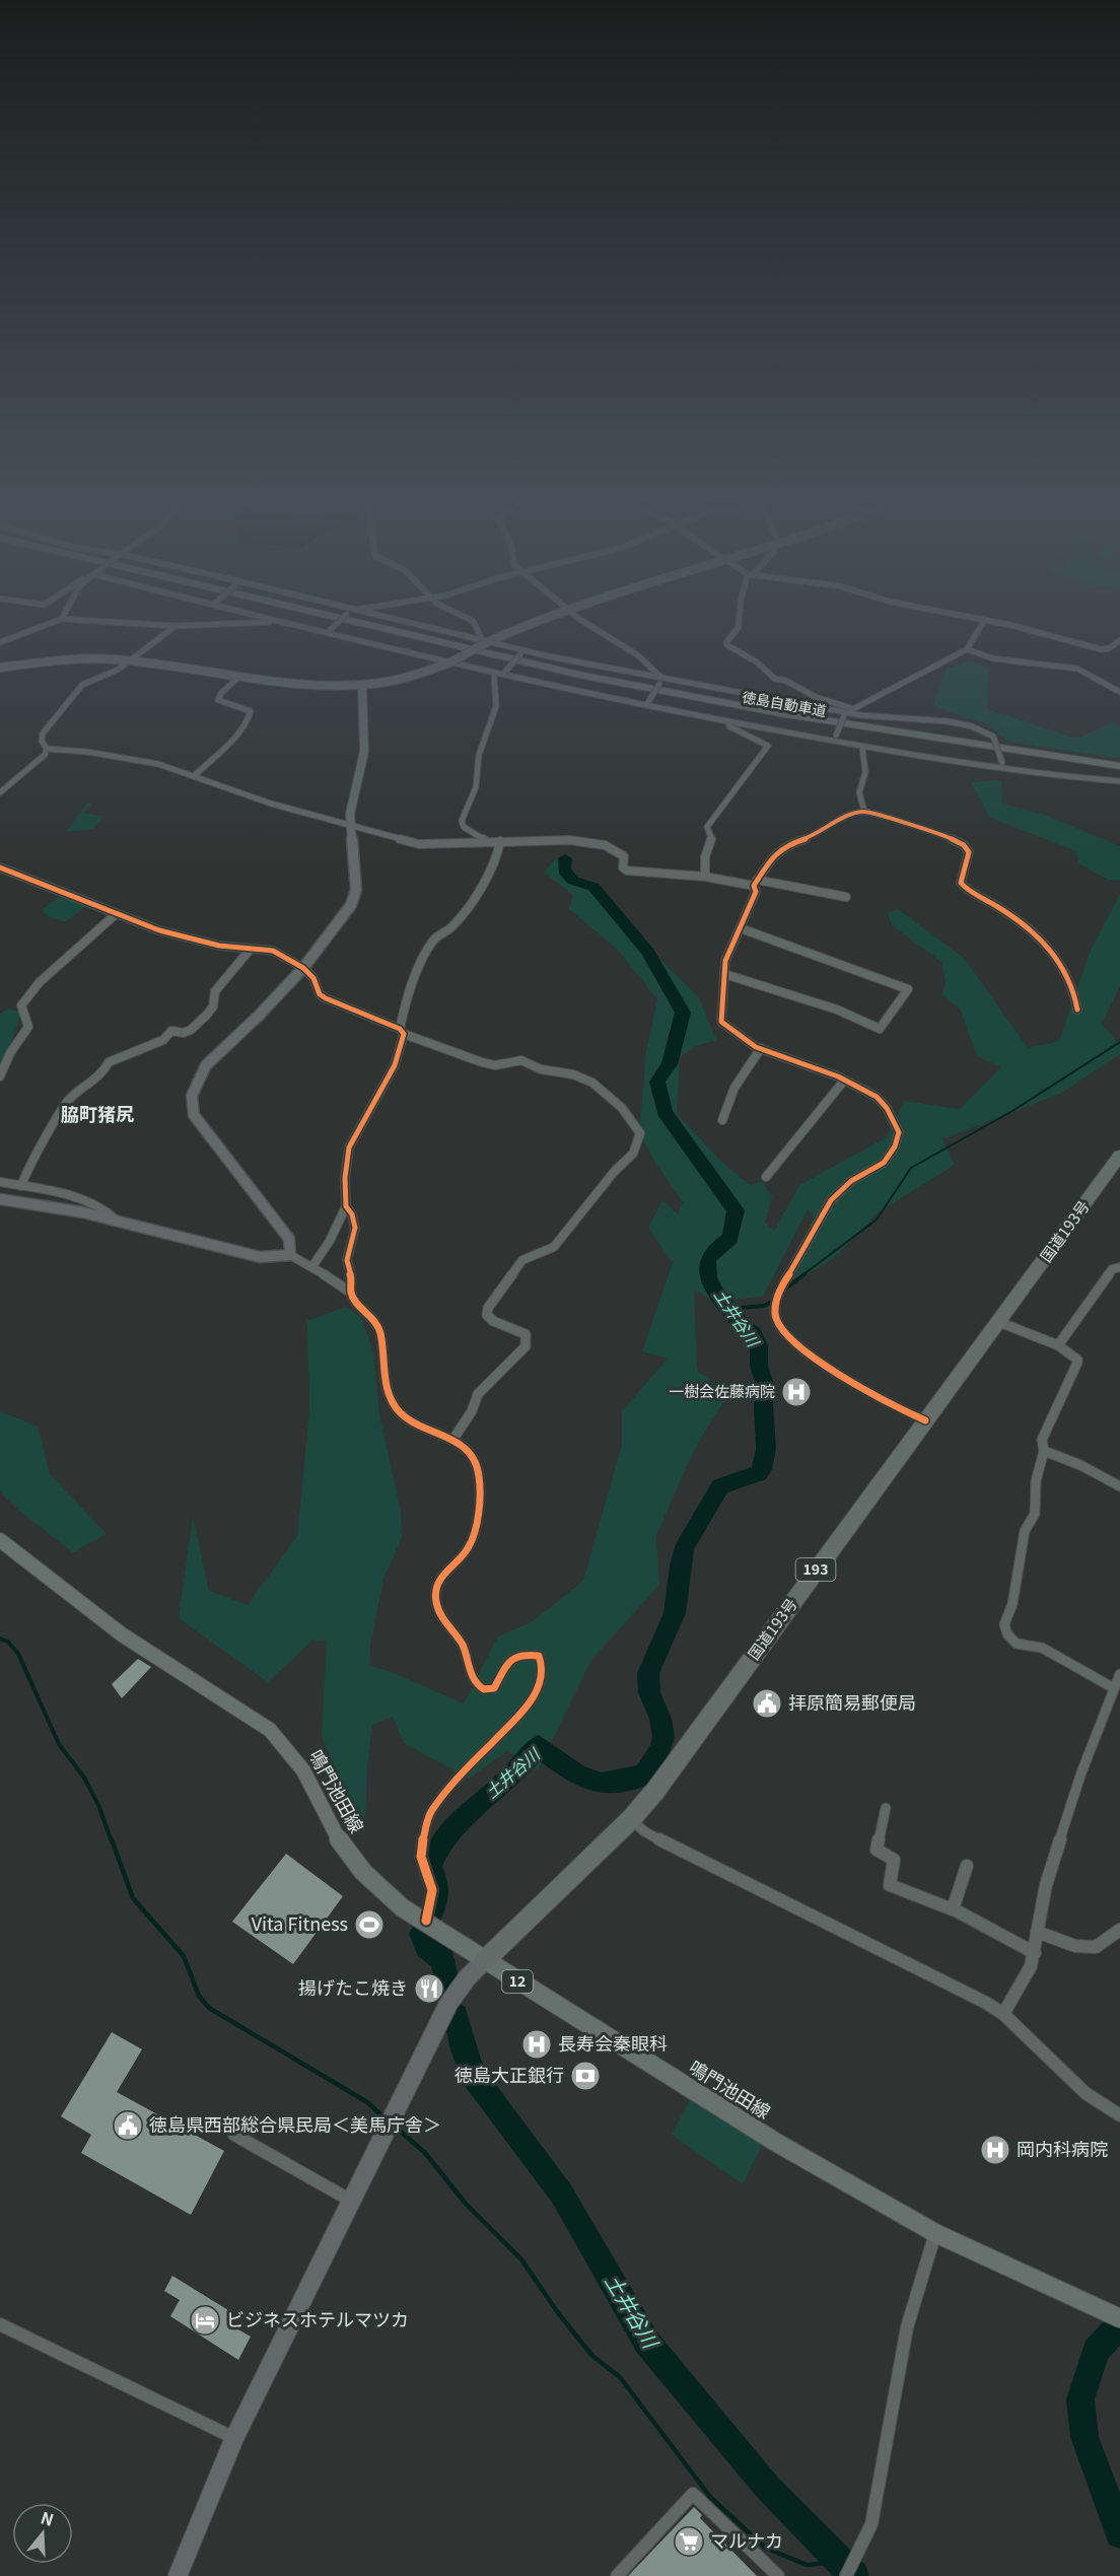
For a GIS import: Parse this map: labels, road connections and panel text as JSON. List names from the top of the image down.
{
  "streets": {
    "highway": ["徳島自動車道", "国道193号", "193"],
    "main road": ["鳴門池田線", "12"]
  },
  "crossings": [
    ["国道193号", "鳴門池田線"]
  ],
  "districts": ["脇町猪尻"],
  "water": ["土井谷川"],
  "places": {
    "hospital": ["一樹会佐藤病院", "長寿会秦眼科", "岡内科病院"],
    "public building": ["拝原簡易郵便局", "徳島県西部総合県民局＜美馬庁舎＞"],
    "sports": ["Vita Fitness"],
    "restaurant": ["揚げたこ焼き"],
    "bank": ["徳島大正銀行"],
    "hotel": ["ビジネスホテルマツカ"],
    "supermarket": ["マルナカ"]
  },
  "north": "top"
}
